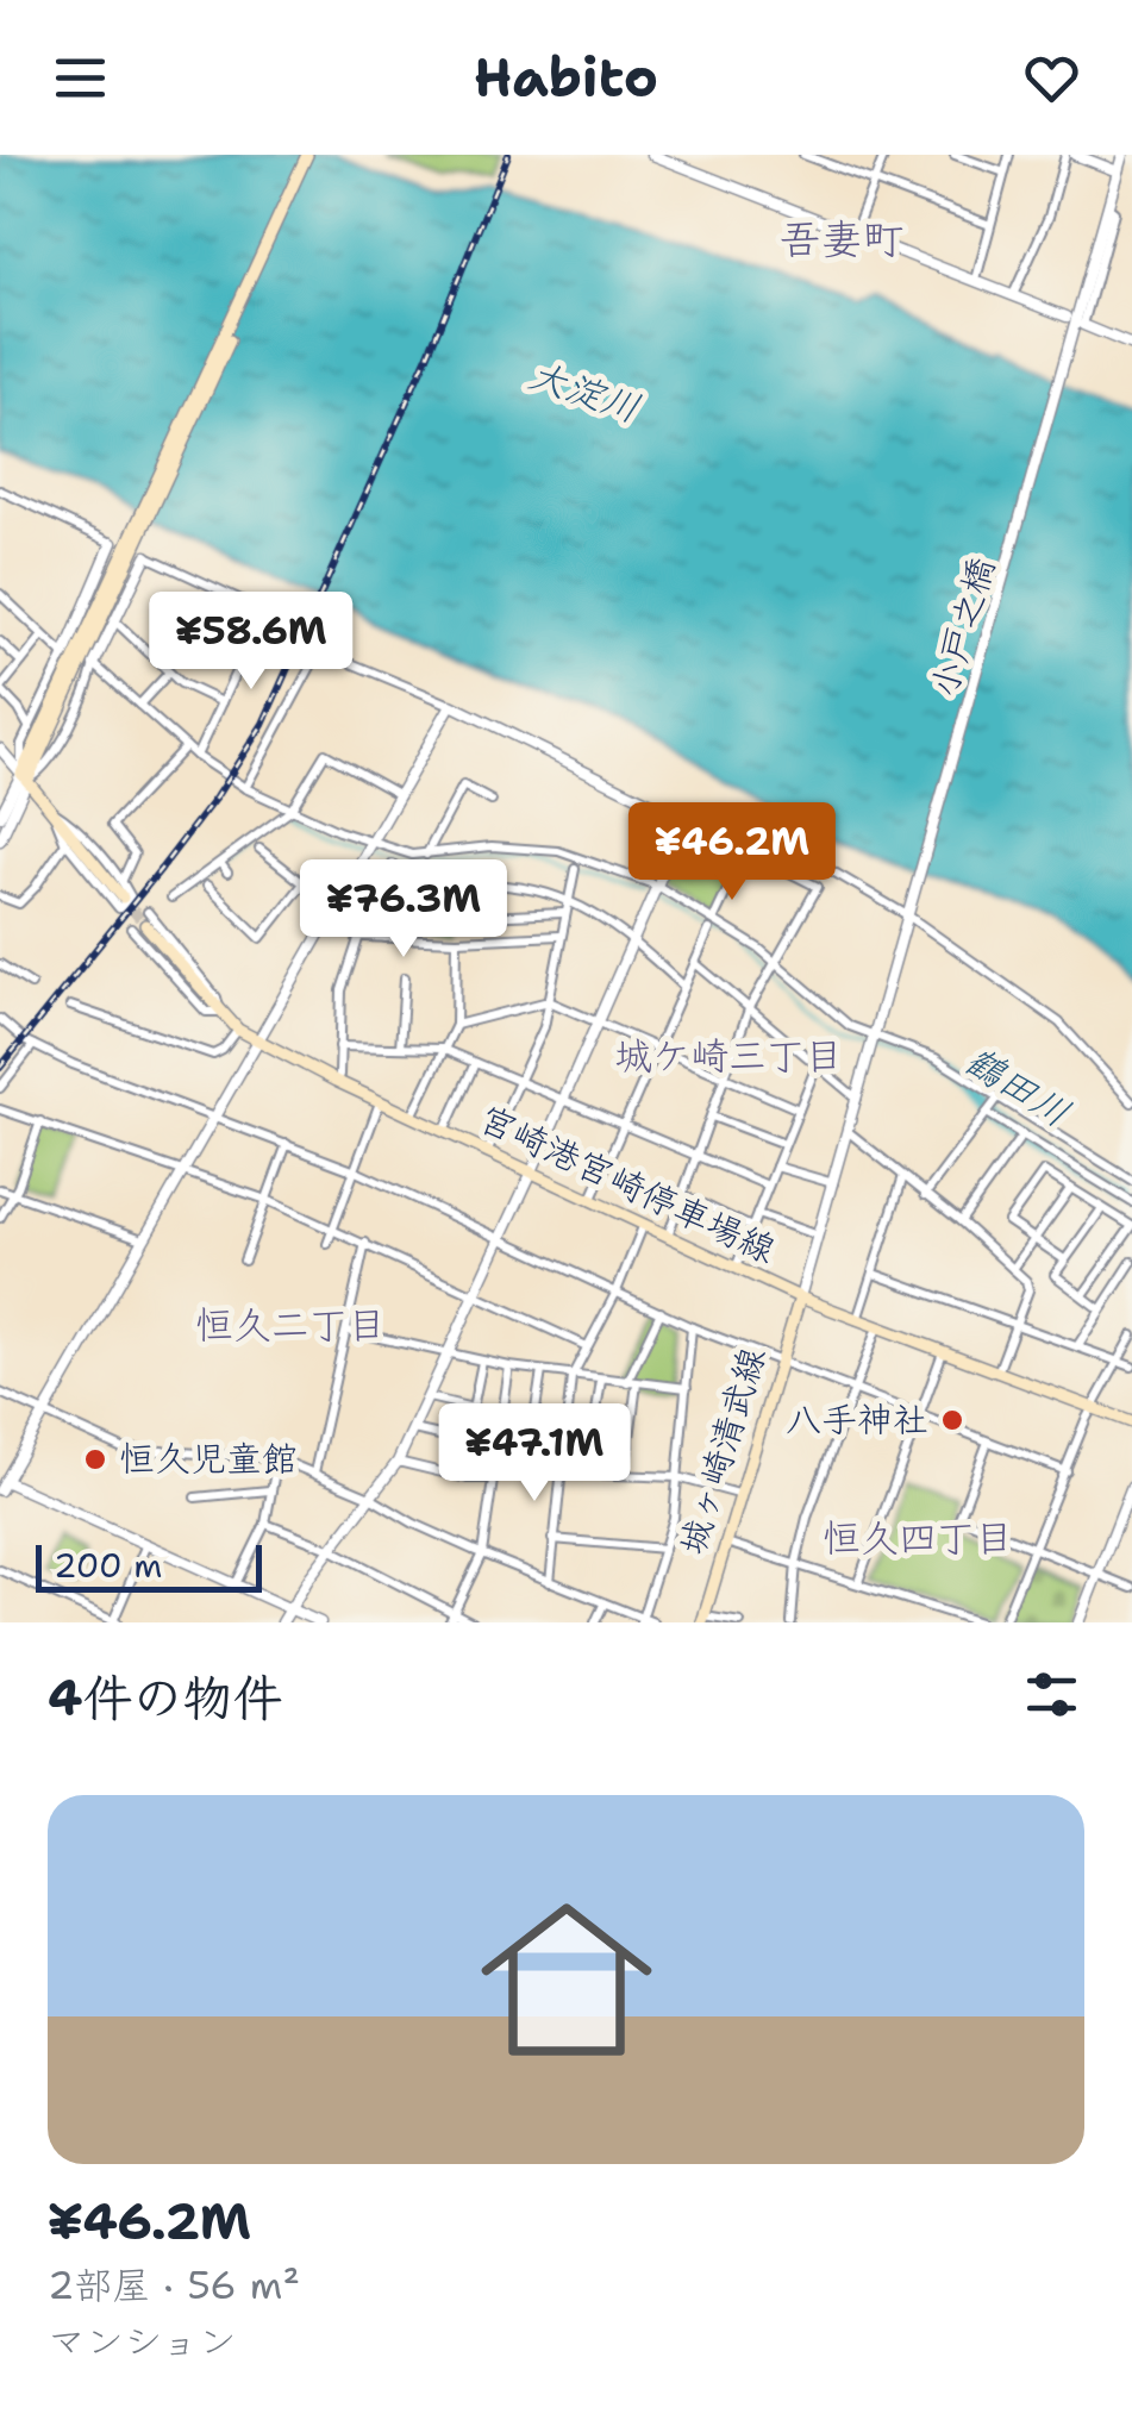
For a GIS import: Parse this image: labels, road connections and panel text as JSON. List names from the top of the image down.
{
  "streets": {
    "main road": ["宮崎港宮崎停車場線", "城ヶ崎清武線"],
    "street": ["小戸之橋"]
  },
  "crossings": [
    ["小戸之橋", "宮崎港宮崎停車場線"],
    ["小戸之橋", "城ヶ崎清武線"],
    ["宮崎港宮崎停車場線", "城ヶ崎清武線"]
  ],
  "districts": [
    "吾妻町",
    "城ケ崎三丁目",
    "恒久二丁目",
    "恒久四丁目"
  ],
  "water": ["大淀川", "鶴田川"],
  "places": ["八手神社", "恒久児童館"],
  "scale_bar": "200 m",
  "page": {
    "header": "Habito",
    "price": [
      "¥58.6M",
      "¥46.2M",
      "¥76.3M",
      "¥47.1M"
    ],
    "scale": "200 m",
    "heading": "4件の物件",
    "list": [
      {
        "name": "¥46.2M",
        "note": "2部屋 · 56 m² · マンション"
      }
    ]
  }
}
